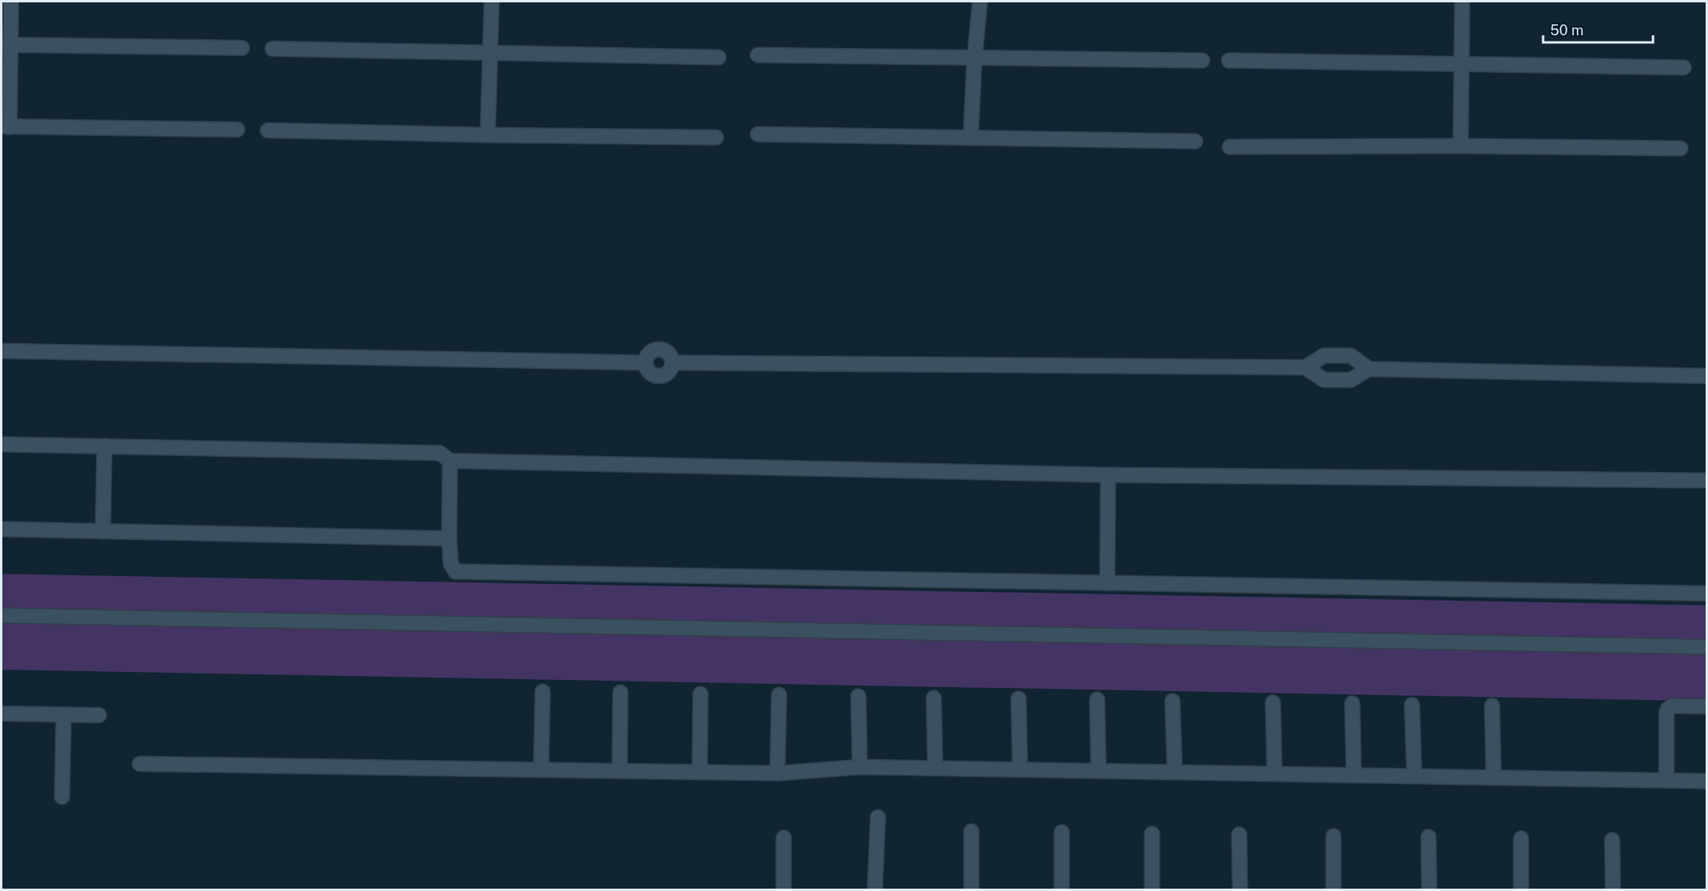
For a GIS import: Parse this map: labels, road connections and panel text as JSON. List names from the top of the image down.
{
  "scale_bar": "50 m"
}
